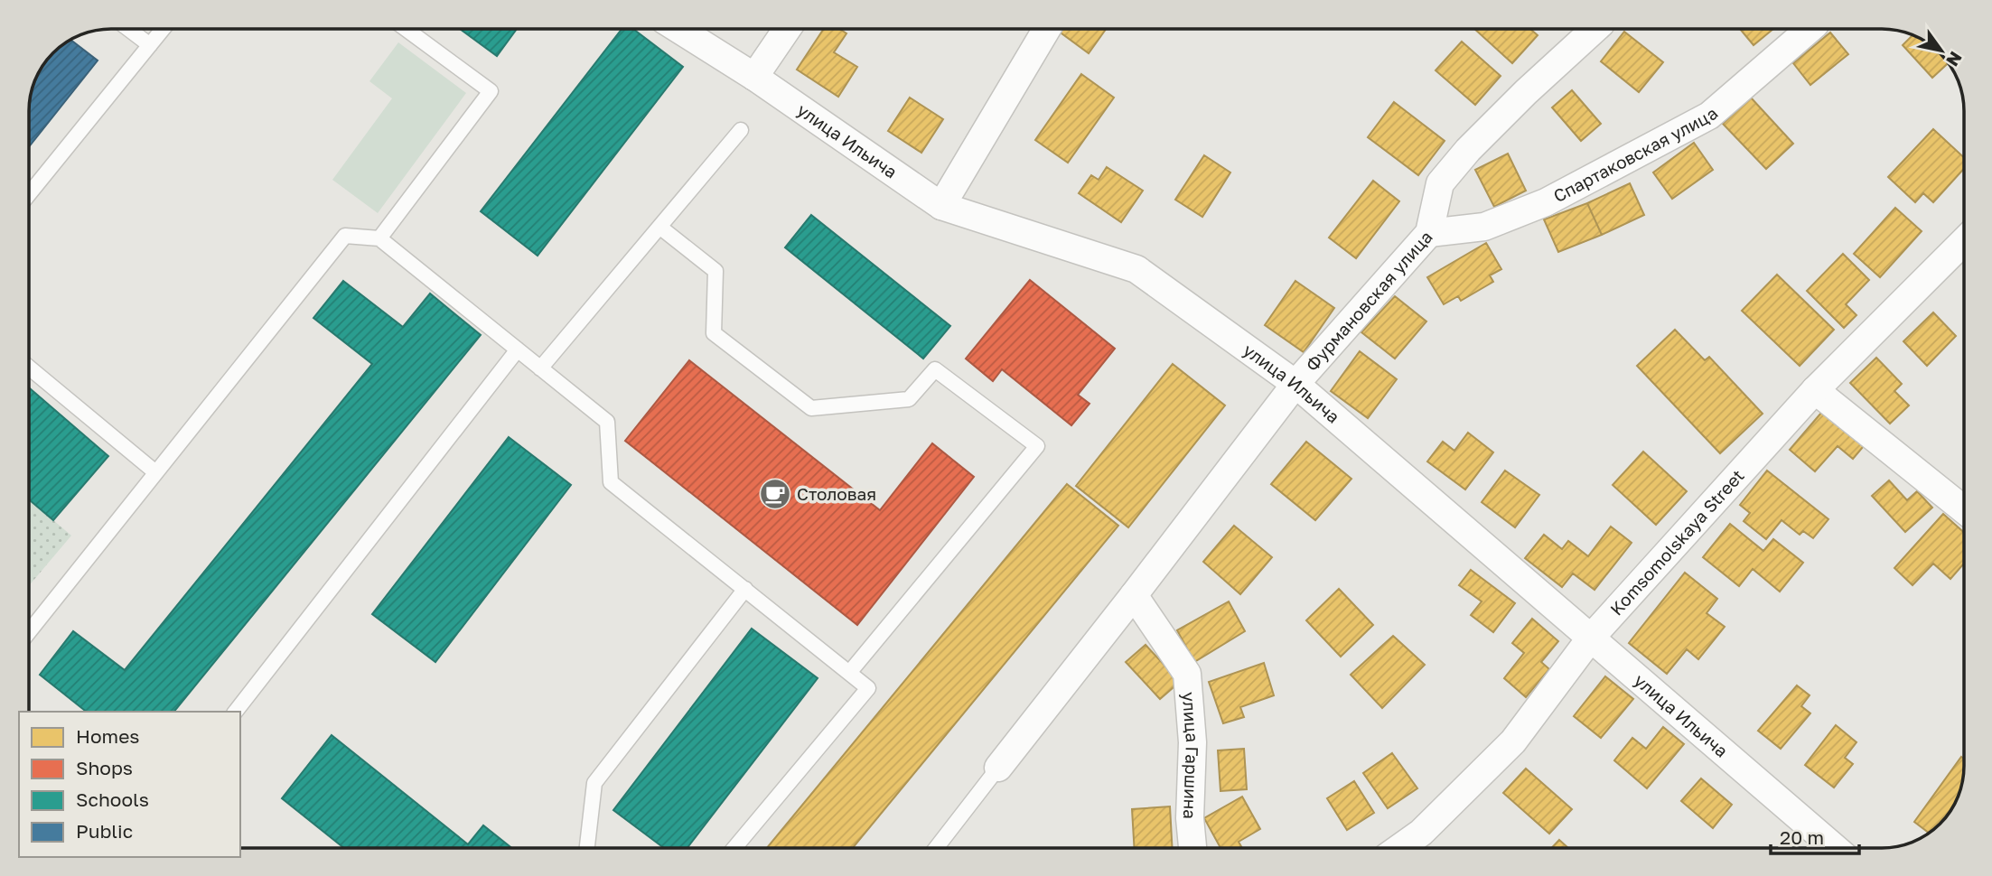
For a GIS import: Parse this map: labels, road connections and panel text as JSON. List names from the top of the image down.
{
  "streets": {
    "street": [
      "улица Ильича",
      "Спартаковская улица",
      "Фурмановская улица",
      "Komsomolskaya Street",
      "улица Гаршина"
    ]
  },
  "crossings": [
    ["улица Ильича", "Фурмановская улица"],
    ["улица Ильича", "Komsomolskaya Street"],
    ["Спартаковская улица", "Фурмановская улица"],
    ["Фурмановская улица", "улица Гаршина"]
  ],
  "places": {
    "cafe": ["Столовая"]
  },
  "legend": [
    "Homes",
    "Shops",
    "Schools",
    "Public"
  ],
  "scale_bar": "20 m",
  "north": "bottom right"
}
